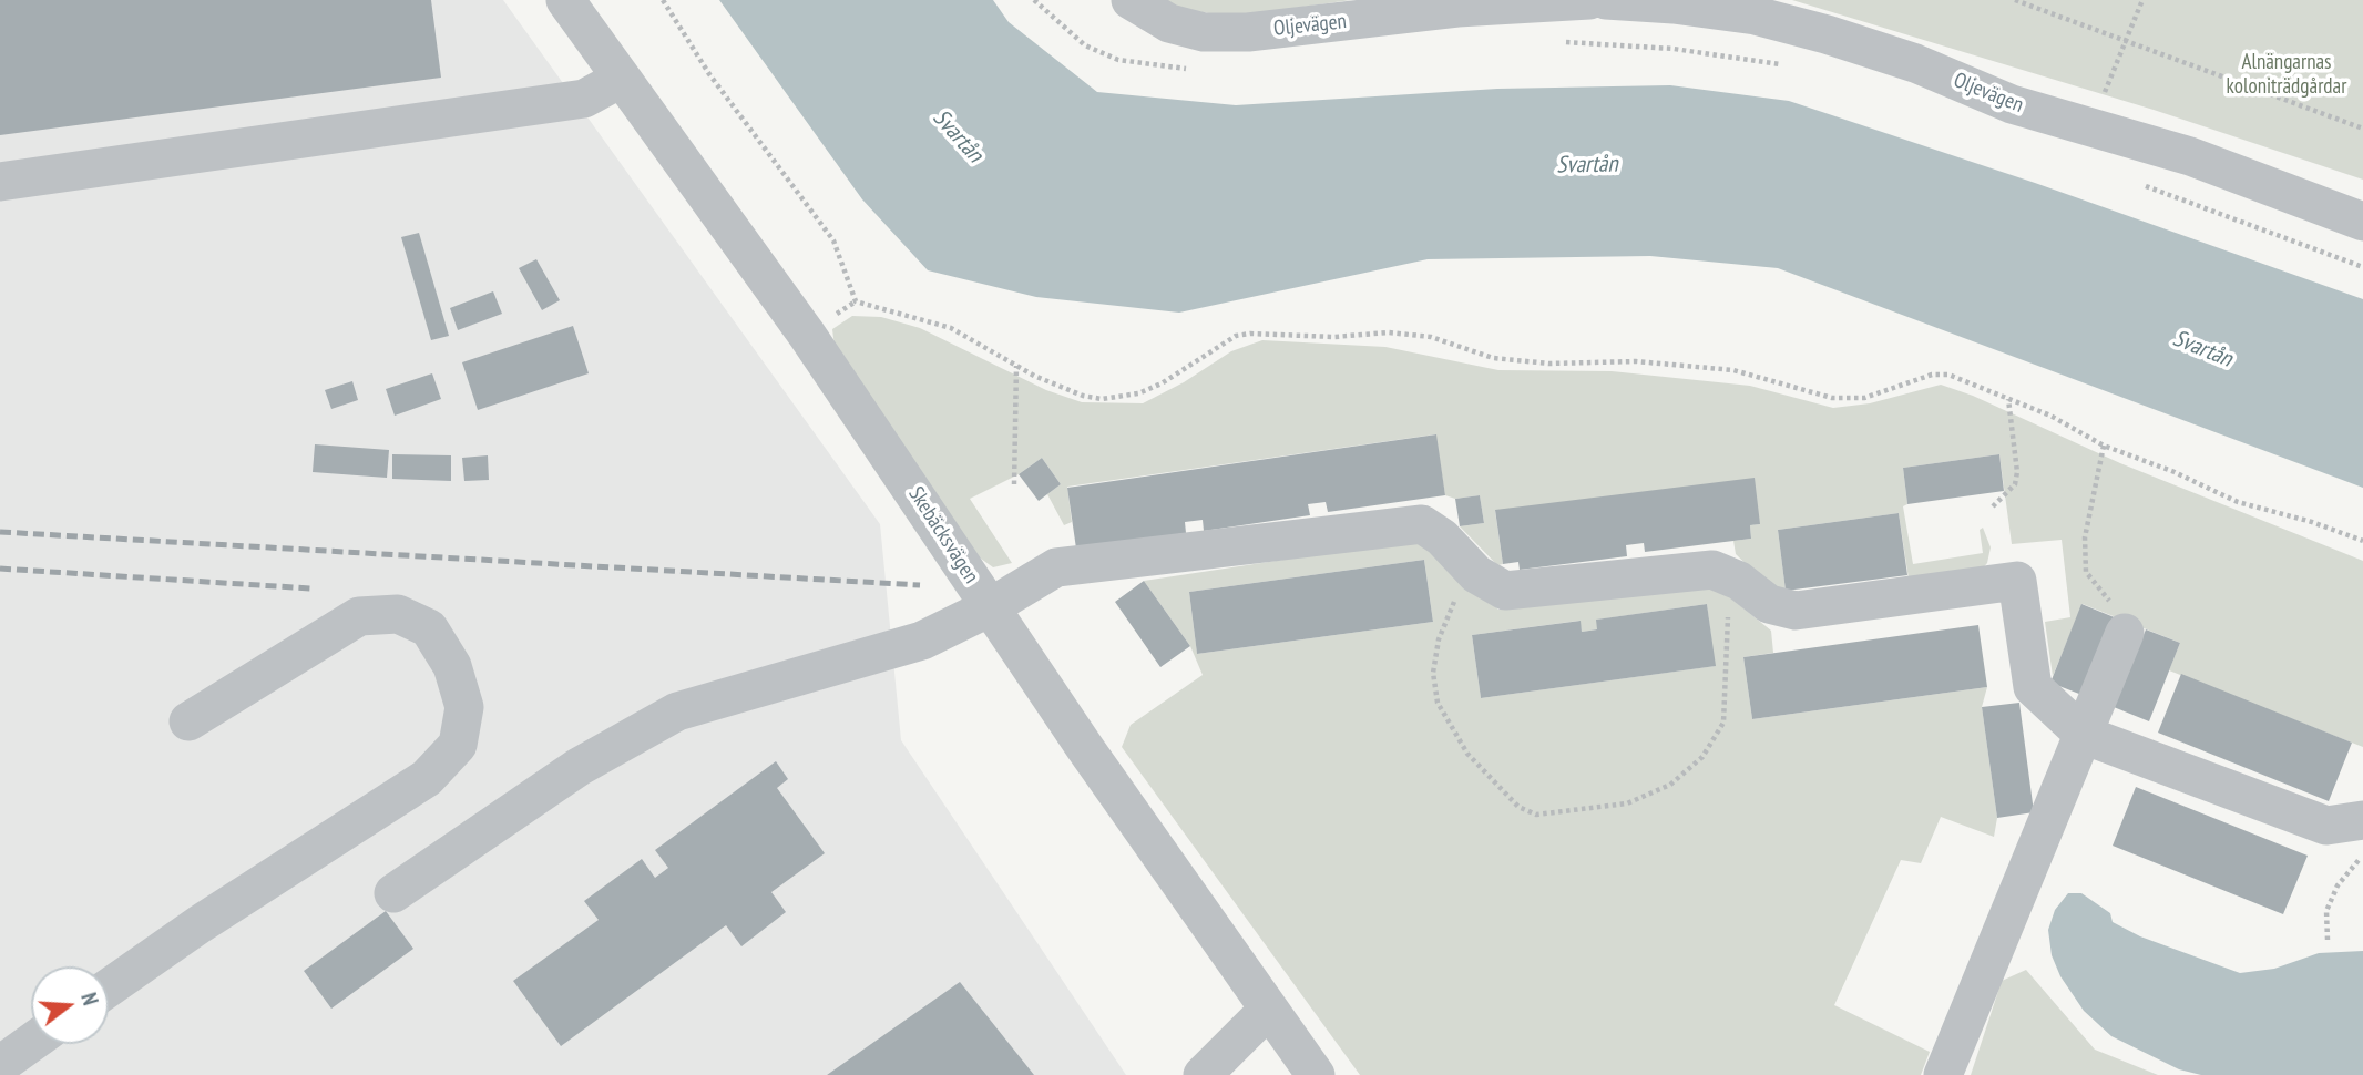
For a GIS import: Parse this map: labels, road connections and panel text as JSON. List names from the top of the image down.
{
  "streets": {
    "street": ["Oljevägen", "Skebäcksvägen"]
  },
  "water": ["Svartån"],
  "parks": ["Alnängarnas koloniträdgårdar"],
  "north": "right"
}
